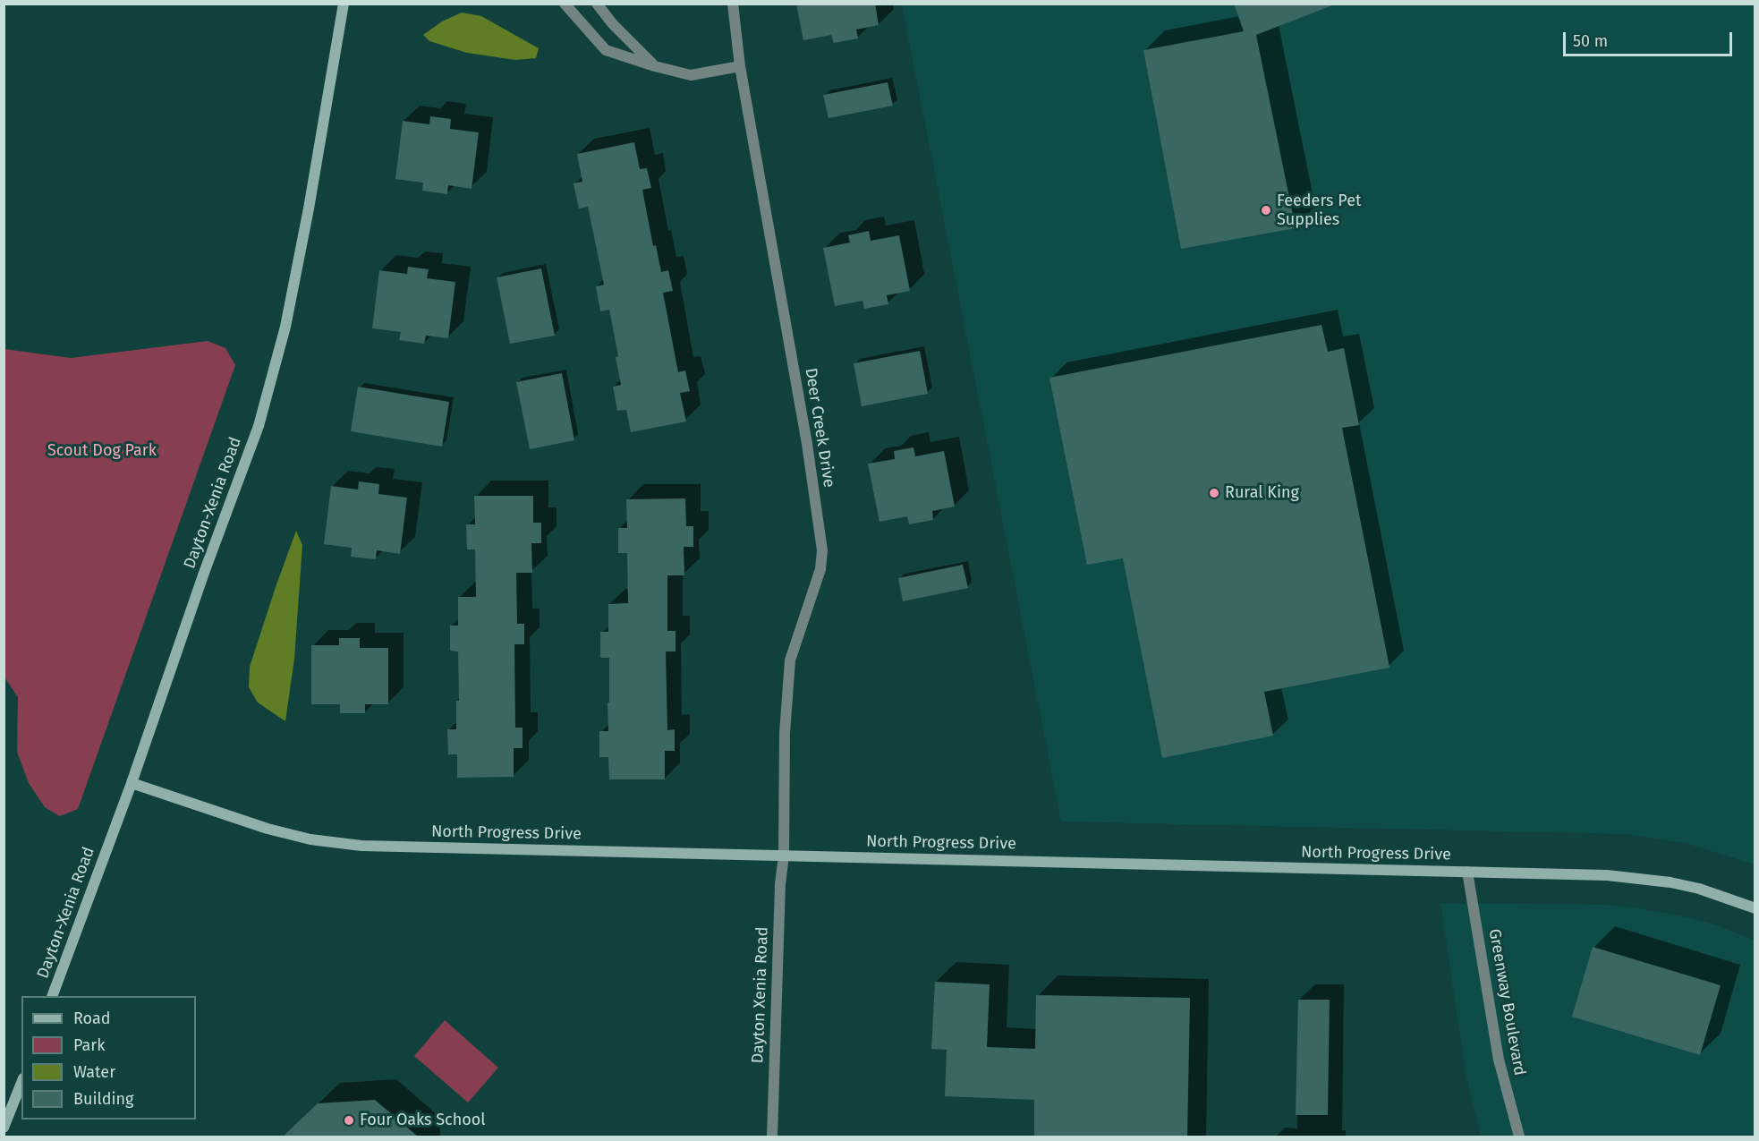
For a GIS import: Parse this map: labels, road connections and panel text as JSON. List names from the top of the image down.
{
  "streets": {
    "street": [
      "Deer Creek Drive",
      "Dayton-Xenia Road",
      "North Progress Drive",
      "Dayton Xenia Road",
      "Greenway Boulevard"
    ]
  },
  "crossings": [
    ["Deer Creek Drive", "North Progress Drive"],
    ["Deer Creek Drive", "Dayton Xenia Road"],
    ["Dayton-Xenia Road", "North Progress Drive"],
    ["North Progress Drive", "Dayton Xenia Road"],
    ["North Progress Drive", "Greenway Boulevard"]
  ],
  "parks": ["Scout Dog Park"],
  "places": ["Feeders Pet Supplies", "Rural King", "Four Oaks School"],
  "legend": [
    "Road",
    "Park",
    "Water",
    "Building"
  ],
  "scale_bar": "50 m"
}
